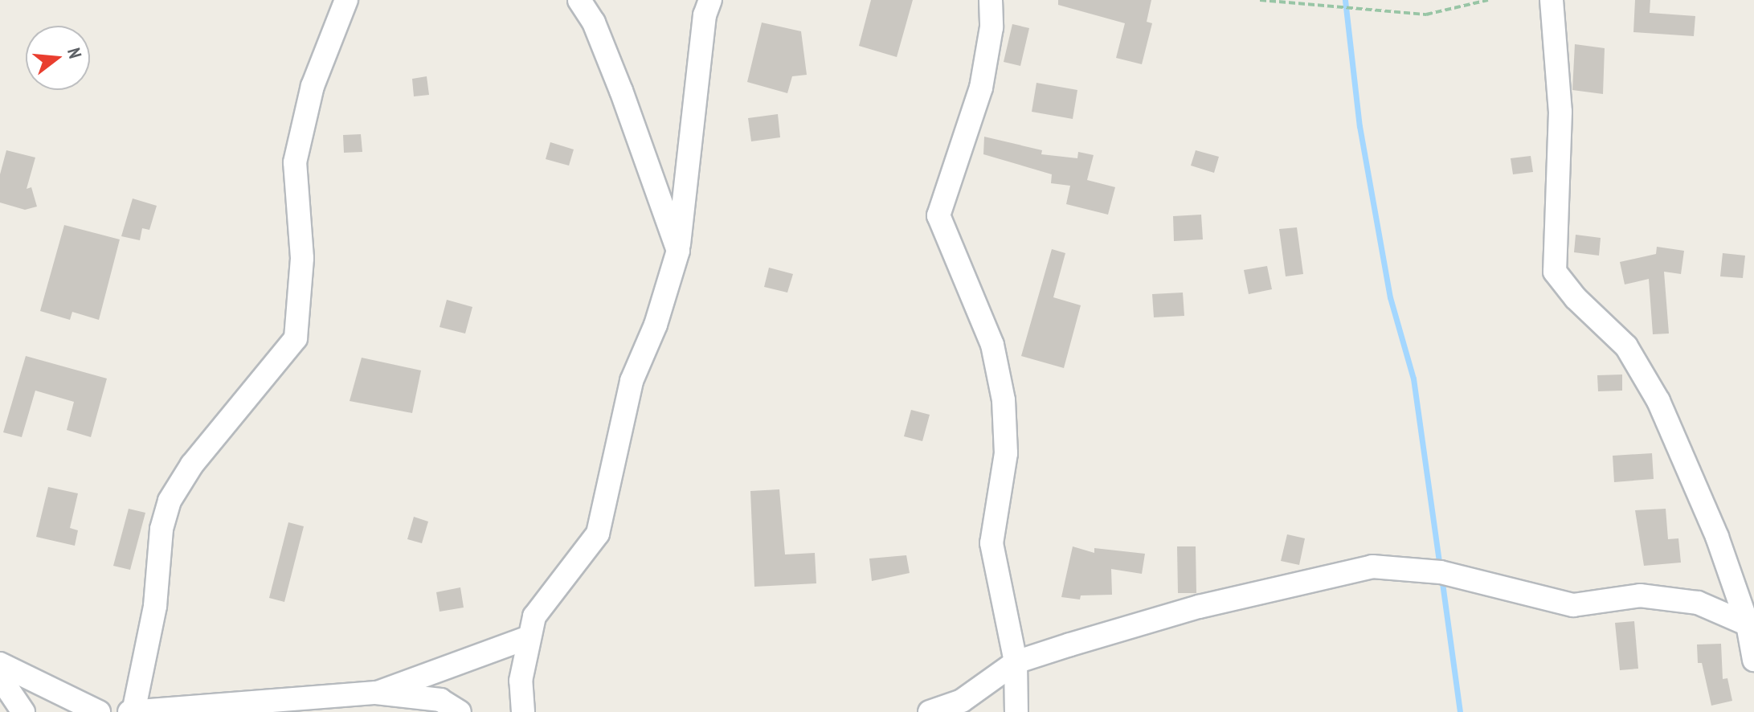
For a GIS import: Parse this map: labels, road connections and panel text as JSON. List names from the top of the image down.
{
  "north": "right"
}
